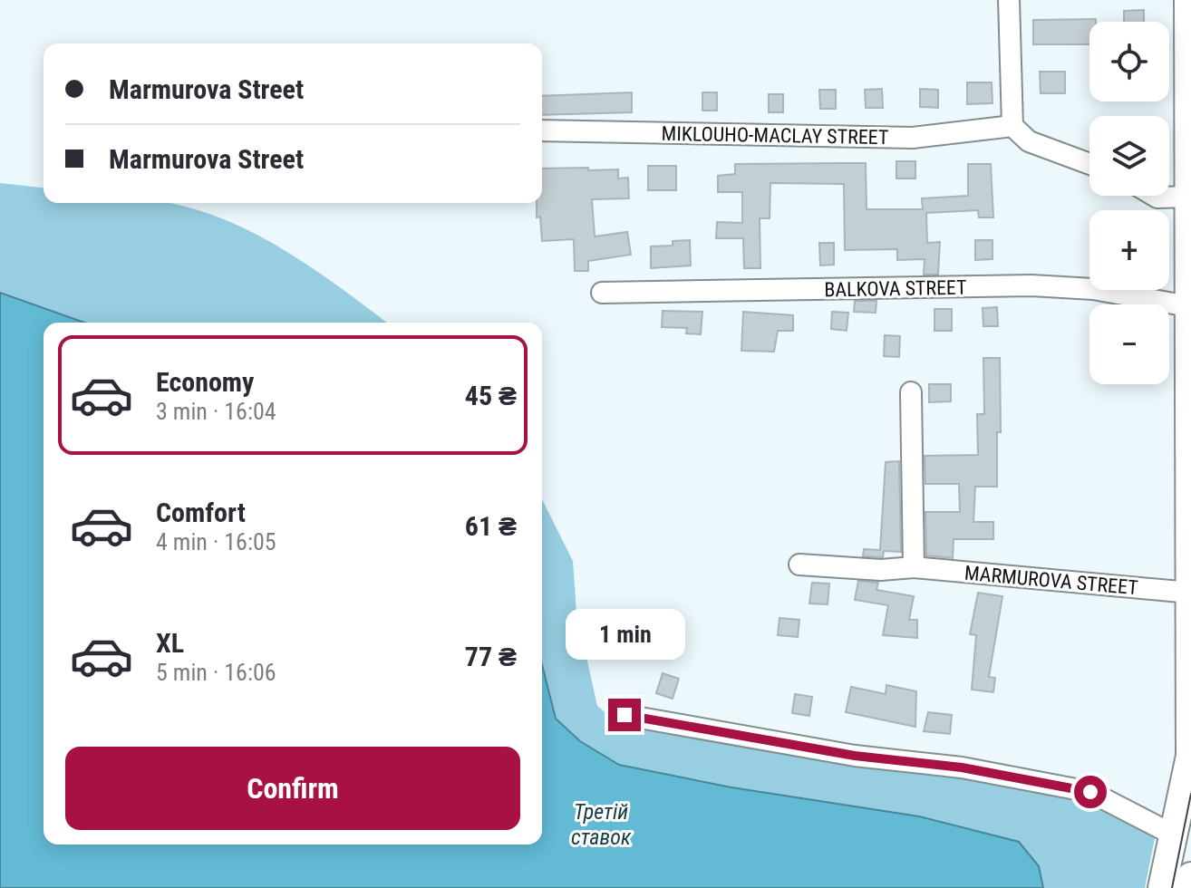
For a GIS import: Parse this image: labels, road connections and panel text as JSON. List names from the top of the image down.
{
  "streets": {
    "street": ["MIKLOUHO-MACLAY STREET", "BALKOVA STREET", "MARMUROVA STREET"]
  },
  "water": ["Третій ставок"],
  "page": {
    "map_buttons": ["+", "−"],
    "banner": ["Marmurova Street", "Marmurova Street"],
    "list": [
      {
        "name": "Economy",
        "note": "3 min · 16:04",
        "value": "45 ₴"
      },
      {
        "name": "Comfort",
        "note": "4 min · 16:05",
        "value": "61 ₴"
      },
      {
        "name": "XL",
        "note": "5 min · 16:06",
        "value": "77 ₴"
      }
    ],
    "bubble": "1 min",
    "buttons": "Confirm"
  }
}
